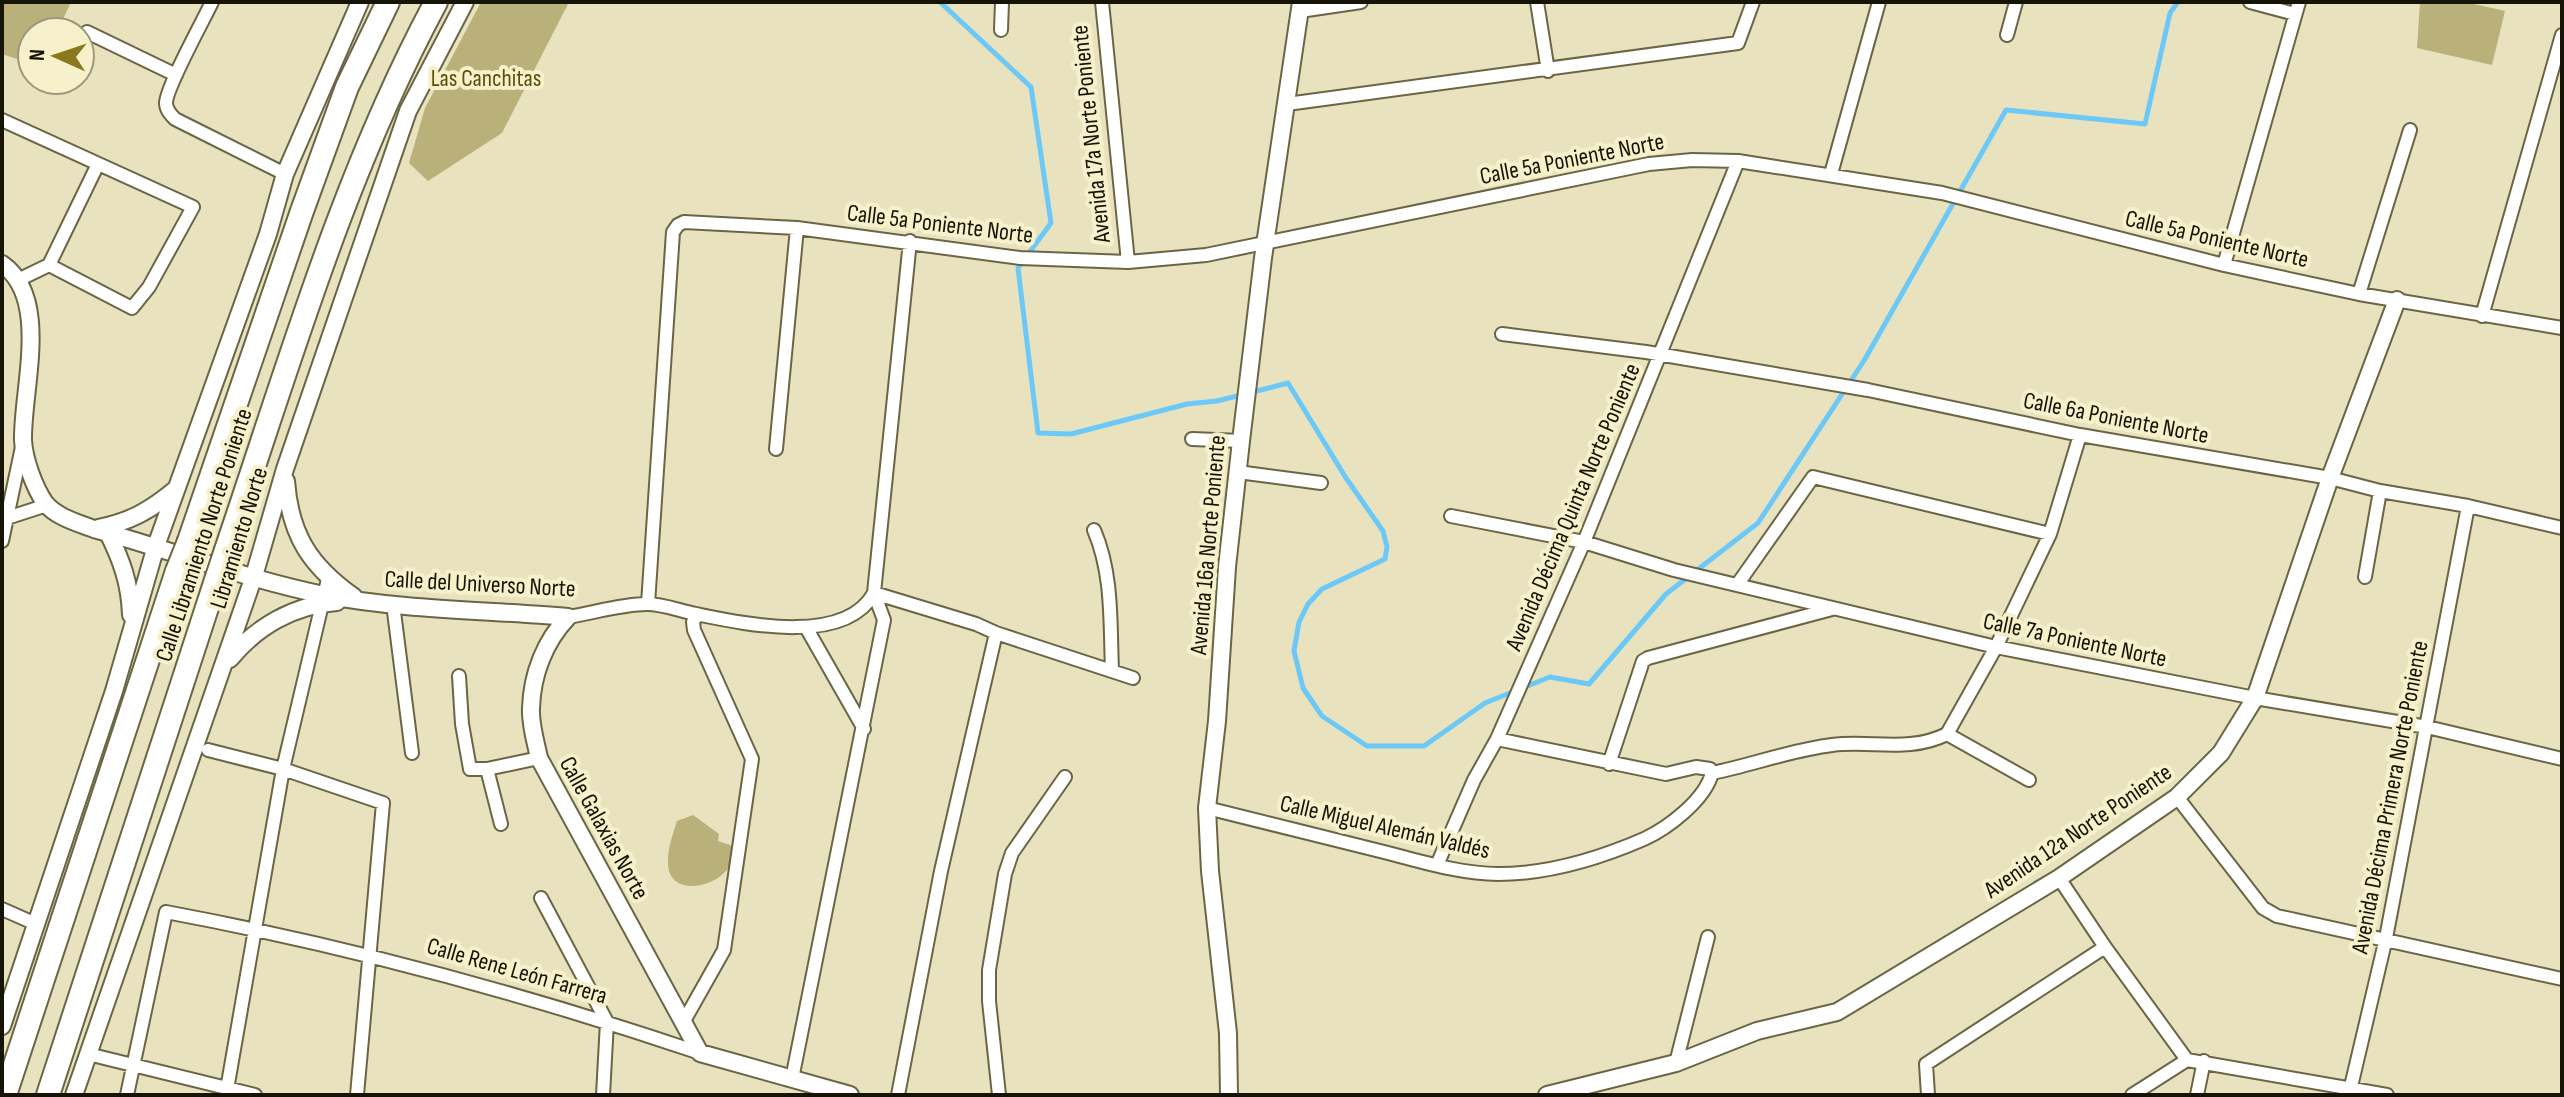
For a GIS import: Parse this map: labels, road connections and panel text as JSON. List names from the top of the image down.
{
  "streets": {
    "highway": ["Calle Libramiento Norte Poniente"],
    "street": [
      "Avenida 17a Norte Poniente",
      "Calle 5a Poniente Norte",
      "Calle 6a Poniente Norte",
      "Avenida Décima Quinta Norte Poniente",
      "Libramiento Norte",
      "Avenida 16a Norte Poniente",
      "Calle del Universo Norte",
      "Calle 7a Poniente Norte",
      "Avenida Décima Primera Norte Poniente",
      "Calle Miguel Alemán Valdés",
      "Calle Galaxias Norte",
      "Avenida 12a Norte Poniente",
      "Calle Rene León Farrera"
    ]
  },
  "crossings": [
    ["Avenida 17a Norte Poniente", "Calle 5a Poniente Norte"],
    ["Calle 5a Poniente Norte", "Avenida Décima Quinta Norte Poniente"],
    ["Calle 5a Poniente Norte", "Avenida 16a Norte Poniente"],
    ["Calle 5a Poniente Norte", "Calle del Universo Norte"],
    ["Calle 5a Poniente Norte", "Avenida 12a Norte Poniente"],
    ["Calle 6a Poniente Norte", "Avenida Décima Quinta Norte Poniente"],
    ["Calle 6a Poniente Norte", "Avenida Décima Primera Norte Poniente"],
    ["Calle 6a Poniente Norte", "Avenida 12a Norte Poniente"],
    ["Avenida Décima Quinta Norte Poniente", "Calle 7a Poniente Norte"],
    ["Avenida Décima Quinta Norte Poniente", "Calle Miguel Alemán Valdés"],
    ["Libramiento Norte", "Calle del Universo Norte"],
    ["Avenida 16a Norte Poniente", "Calle Miguel Alemán Valdés"],
    ["Calle del Universo Norte", "Calle Galaxias Norte"],
    ["Calle 7a Poniente Norte", "Avenida Décima Primera Norte Poniente"],
    ["Calle 7a Poniente Norte", "Avenida 12a Norte Poniente"],
    ["Calle Galaxias Norte", "Calle Rene León Farrera"]
  ],
  "parks": ["Las Canchitas"],
  "north": "left"
}
